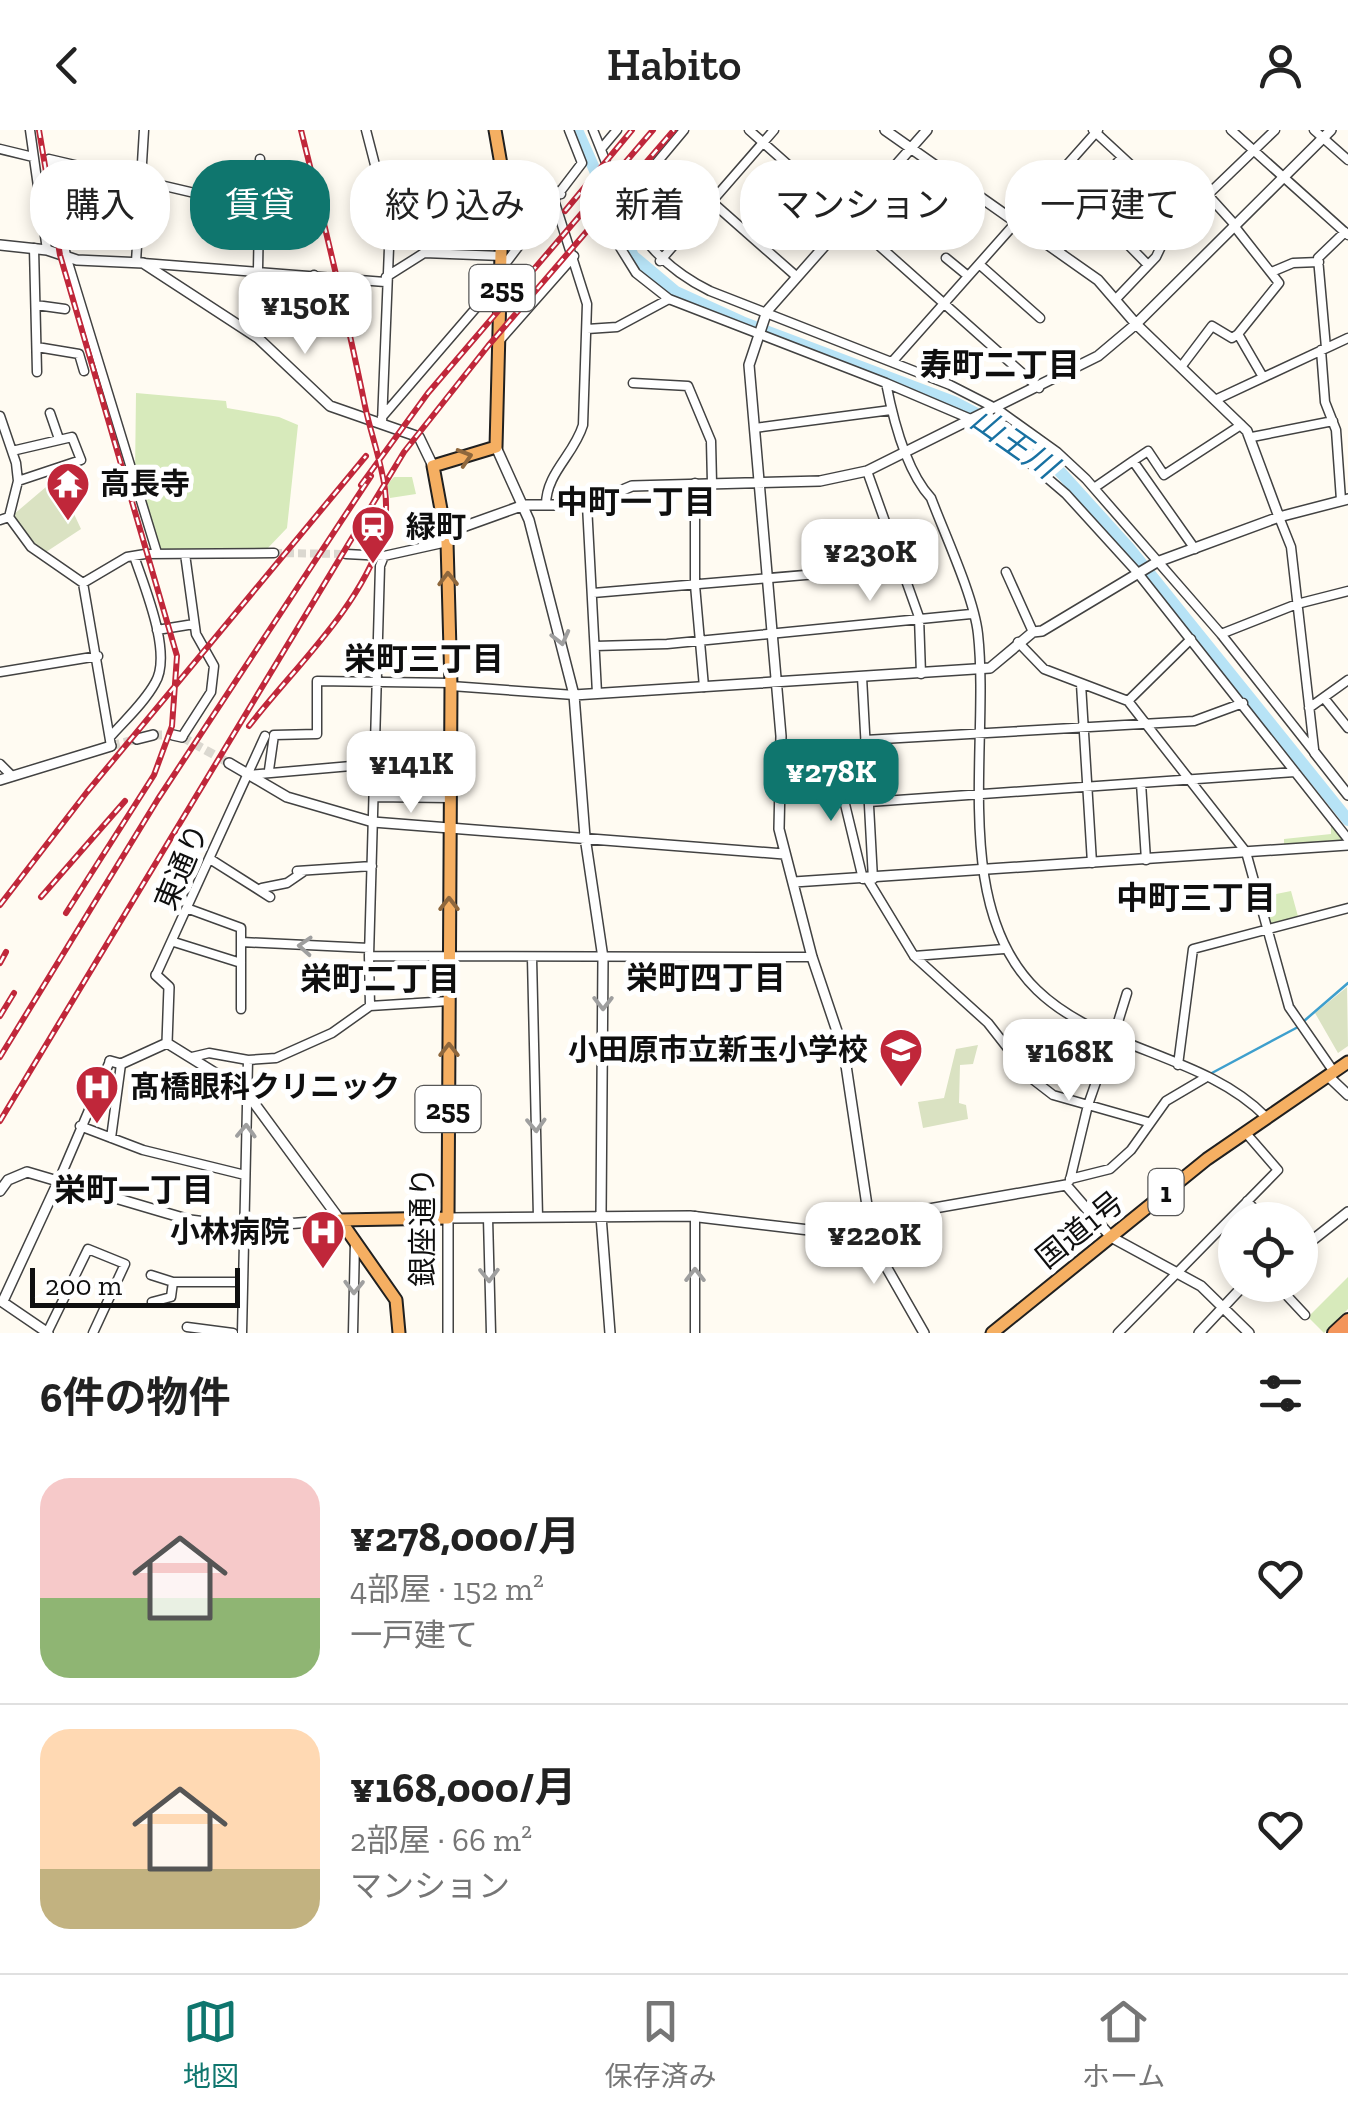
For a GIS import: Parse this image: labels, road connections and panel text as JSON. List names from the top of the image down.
{
  "streets": {
    "highway": [
      "255",
      "1",
      "銀座通り",
      "国道1号"
    ],
    "street": ["東通り"]
  },
  "crossings": [
    ["255", "銀座通り"]
  ],
  "one_way": ["銀座通り"],
  "districts": [
    "寿町二丁目",
    "中町一丁目",
    "栄町三丁目",
    "中町三丁目",
    "栄町四丁目",
    "栄町二丁目",
    "栄町一丁目"
  ],
  "water": ["山王川"],
  "places": {
    "temple": ["高長寺"],
    "station": ["緑町"],
    "school or university": ["小田原市立新玉小学校"],
    "hospital": ["髙橋眼科クリニック", "小林病院"]
  },
  "scale_bar": "200 m",
  "page": {
    "header": "Habito",
    "chip": [
      "購入",
      "賃貸",
      "絞り込み",
      "新着",
      "マンション",
      "一戸建て"
    ],
    "price": [
      "¥150K",
      "¥230K",
      "¥141K",
      "¥278K",
      "¥168K",
      "¥220K"
    ],
    "scale": "200 m",
    "heading": "6件の物件",
    "list": [
      {
        "name": "¥278,000/月",
        "note": "4部屋 · 152 m² · 一戸建て"
      },
      {
        "name": "¥168,000/月",
        "note": "2部屋 · 66 m² · マンション"
      }
    ],
    "tabs": ["地図", "保存済み", "ホーム"]
  }
}
